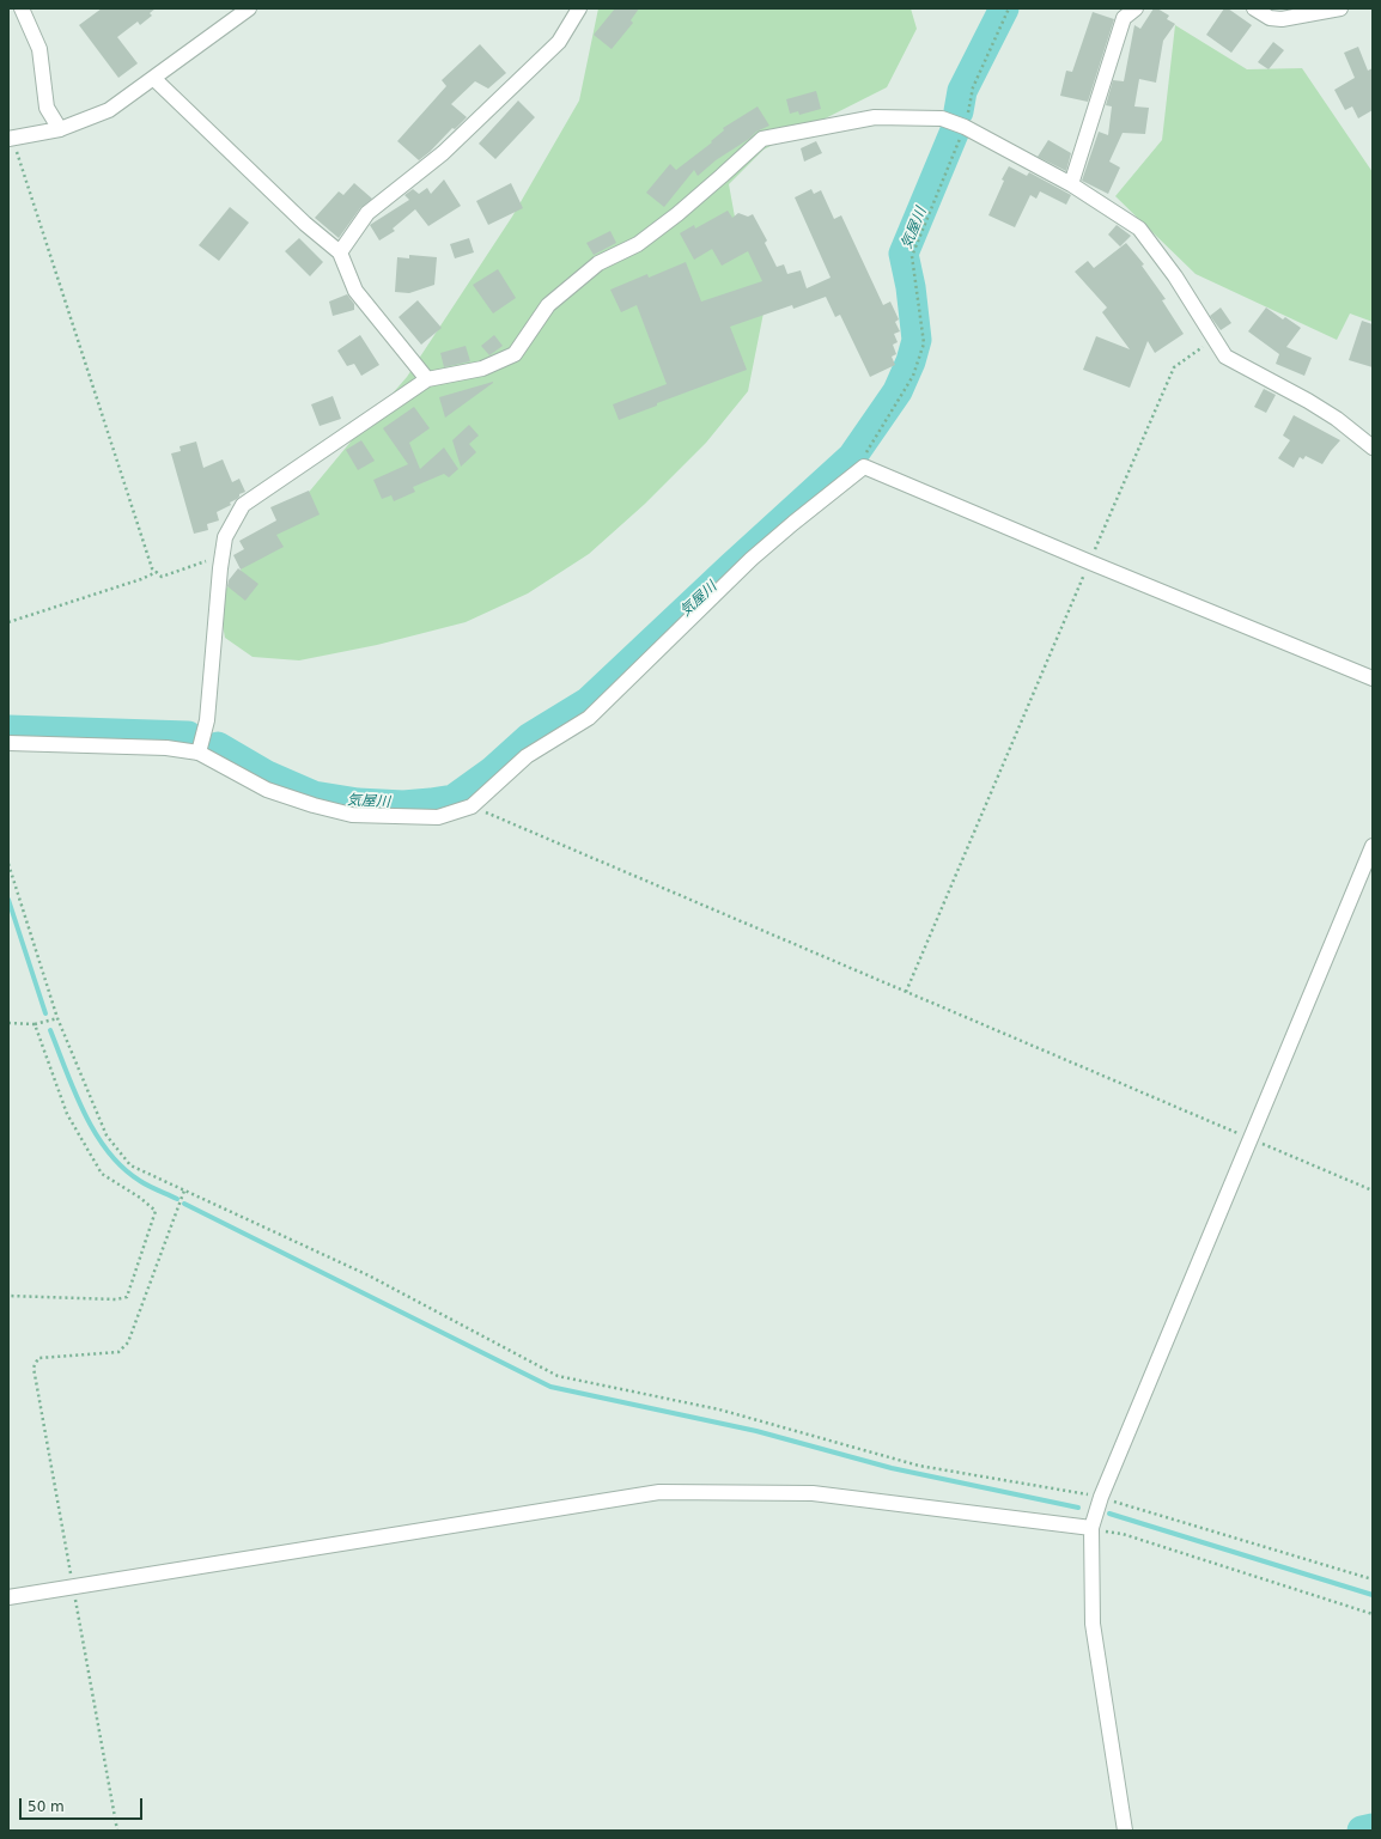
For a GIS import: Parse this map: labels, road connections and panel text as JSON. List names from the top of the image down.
{
  "water": ["気屋川"],
  "scale_bar": "50 m"
}
